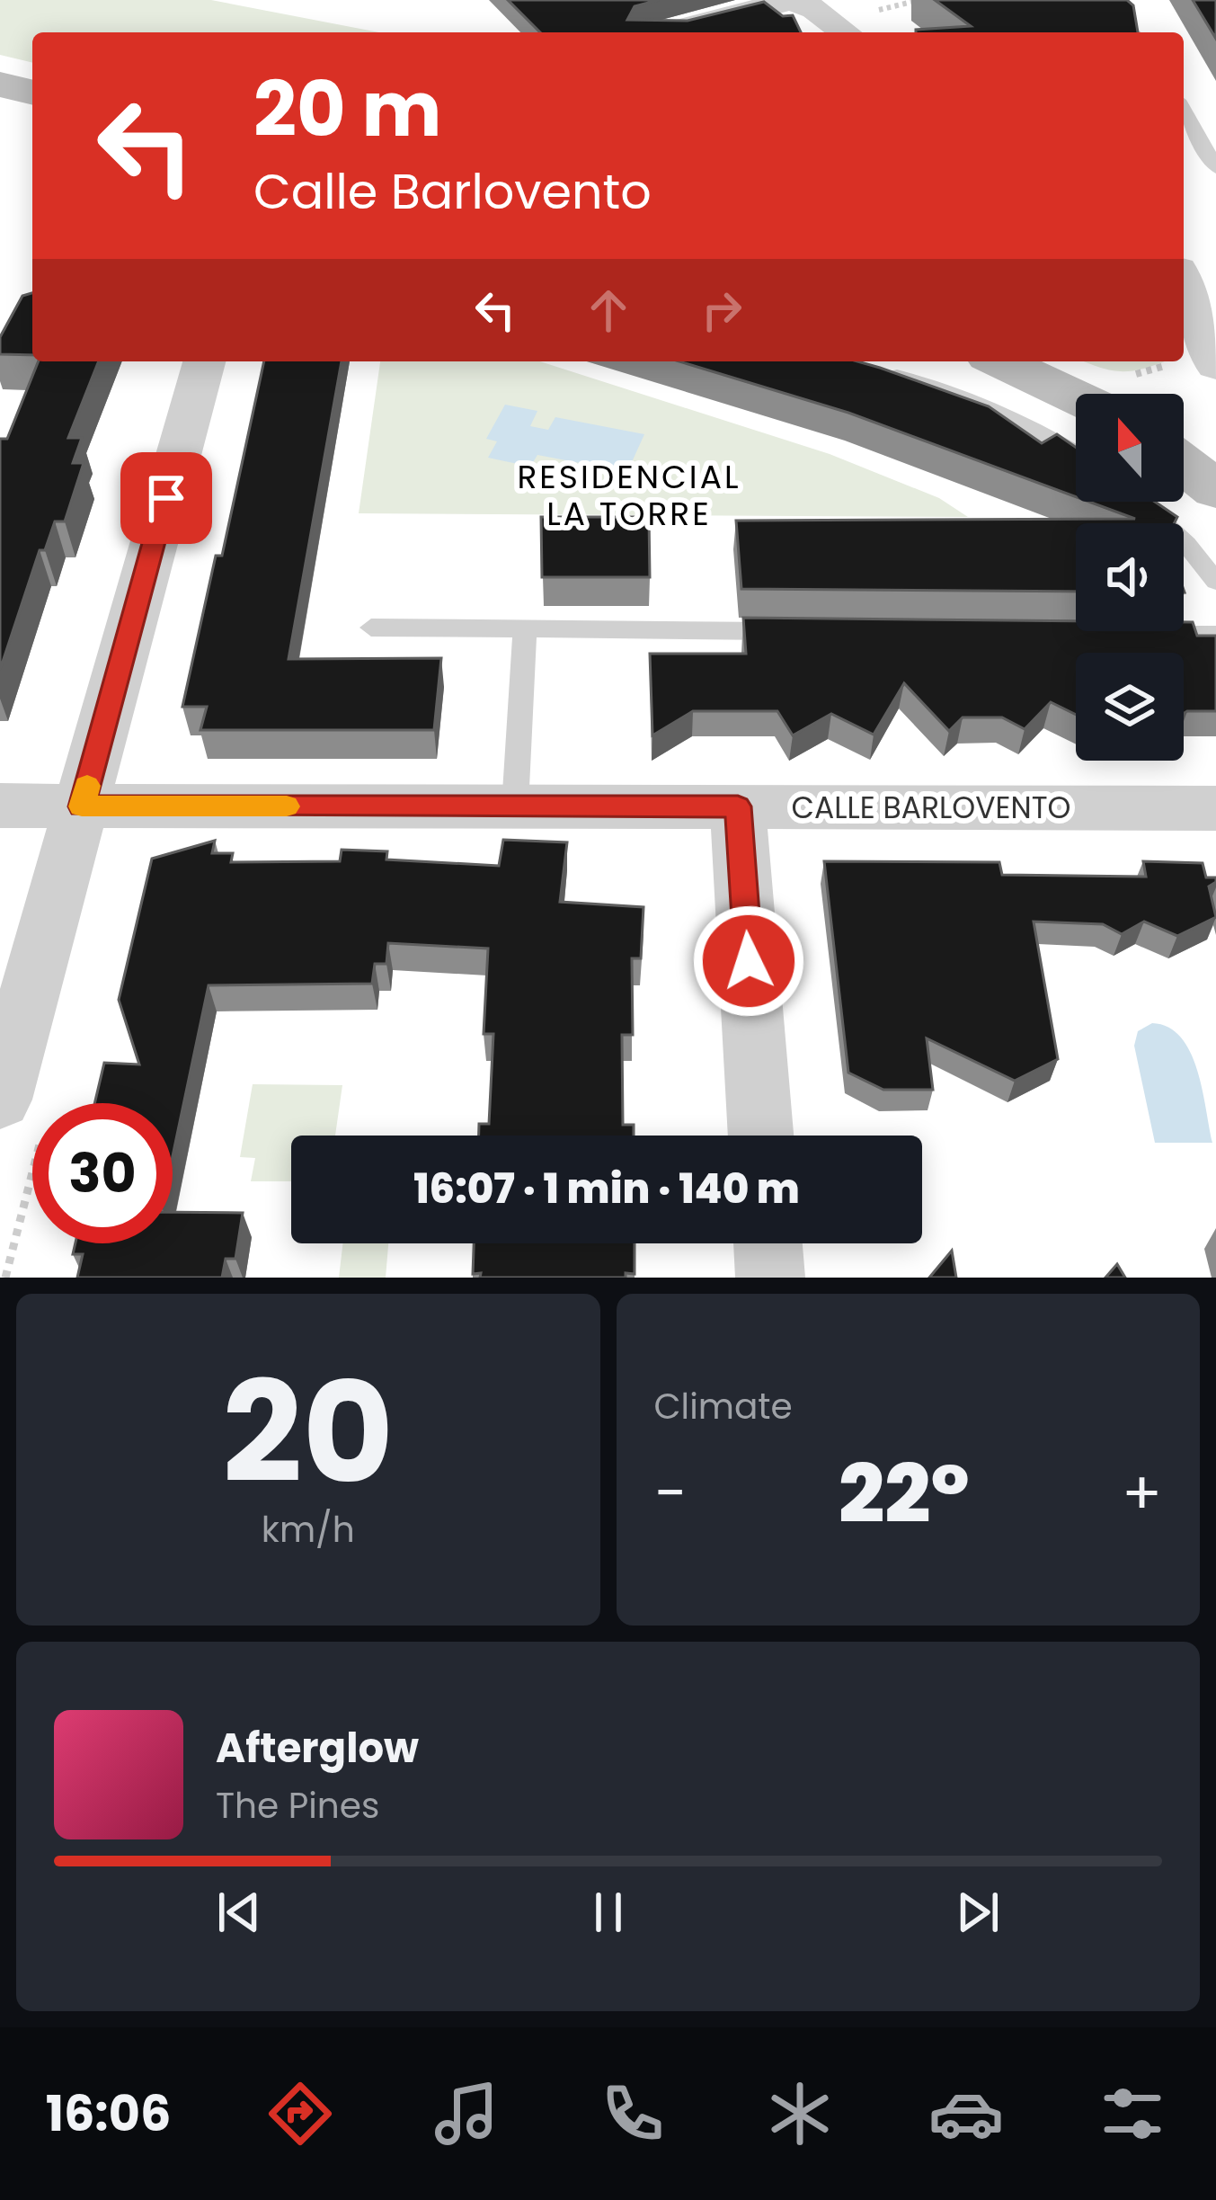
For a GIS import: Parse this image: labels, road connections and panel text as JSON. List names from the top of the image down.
{
  "streets": {
    "street": ["CALLE BARLOVENTO"]
  },
  "districts": ["RESIDENCIAL LA TORRE"],
  "north": "top",
  "page": {
    "turn": ["20 m", "Calle Barlovento"],
    "limit": "30",
    "trip": "16:07 · 1 min · 140 m",
    "tile": [
      ["20", "km/h"],
      "Climate"
    ],
    "heat": ["−", "22°", "+"],
    "song": ["Afterglow", "The Pines"],
    "tabs": "16:06"
  }
}
